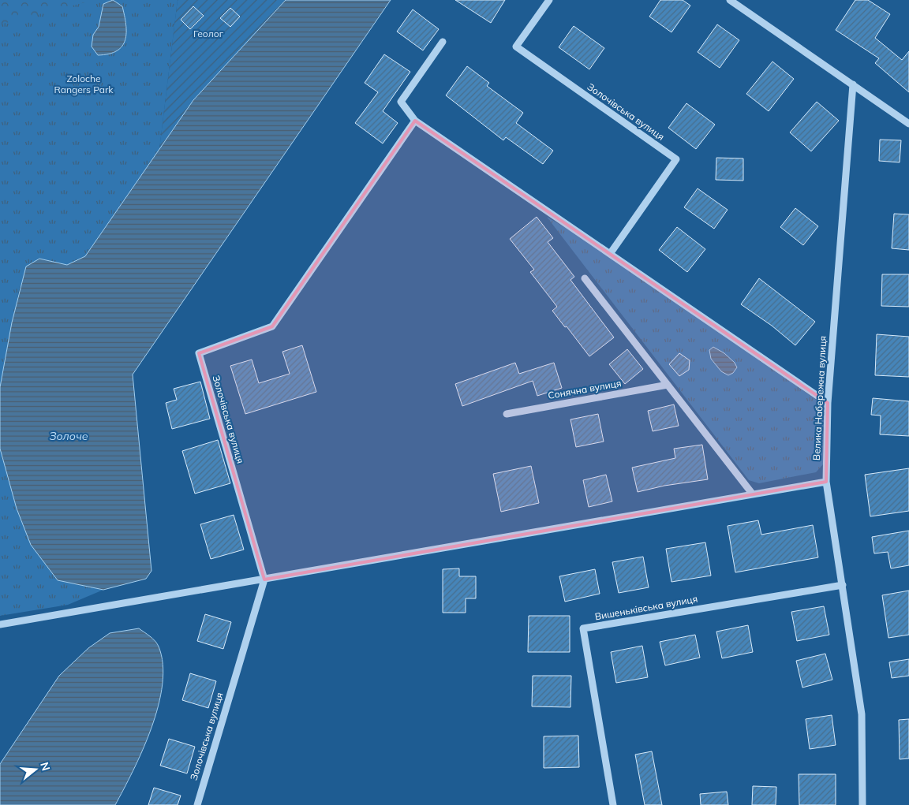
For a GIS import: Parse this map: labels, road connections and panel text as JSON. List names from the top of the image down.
{
  "streets": {
    "street": [
      "Золочівська вулиця",
      "Сонячна вулиця",
      "Велика Набережна вулиця",
      "Вишеньківська вулиця"
    ]
  },
  "crossings": [
    ["Велика Набережна вулиця", "Вишеньківська вулиця"]
  ],
  "water": ["Золоче"],
  "parks": ["Геолог", "Zoloche Rangers Park"],
  "north": "right"
}
